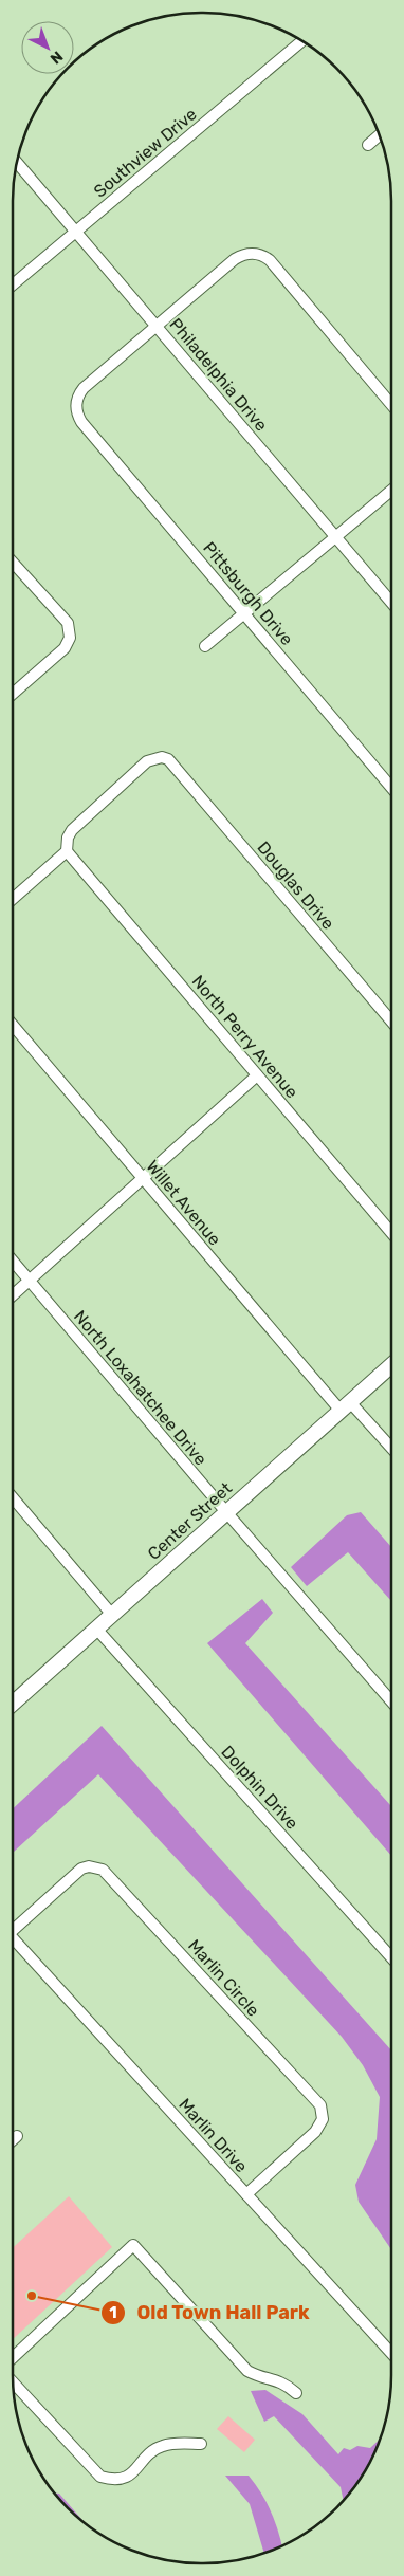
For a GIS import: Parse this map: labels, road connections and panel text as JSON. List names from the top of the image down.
{
  "streets": {
    "street": [
      "Southview Drive",
      "Philadelphia Drive",
      "Pittsburgh Drive",
      "Douglas Drive",
      "North Perry Avenue",
      "Willet Avenue",
      "North Loxahatchee Drive",
      "Center Street",
      "Dolphin Drive",
      "Marlin Circle",
      "Marlin Drive"
    ]
  },
  "crossings": [
    ["Southview Drive", "Philadelphia Drive"],
    ["Philadelphia Drive", "Pittsburgh Drive"],
    ["Douglas Drive", "North Perry Avenue"],
    ["Willet Avenue", "Center Street"],
    ["North Loxahatchee Drive", "Center Street"],
    ["Center Street", "Dolphin Drive"],
    ["Marlin Circle", "Marlin Drive"]
  ],
  "places": ["Old Town Hall Park"],
  "north": "bottom right"
}
